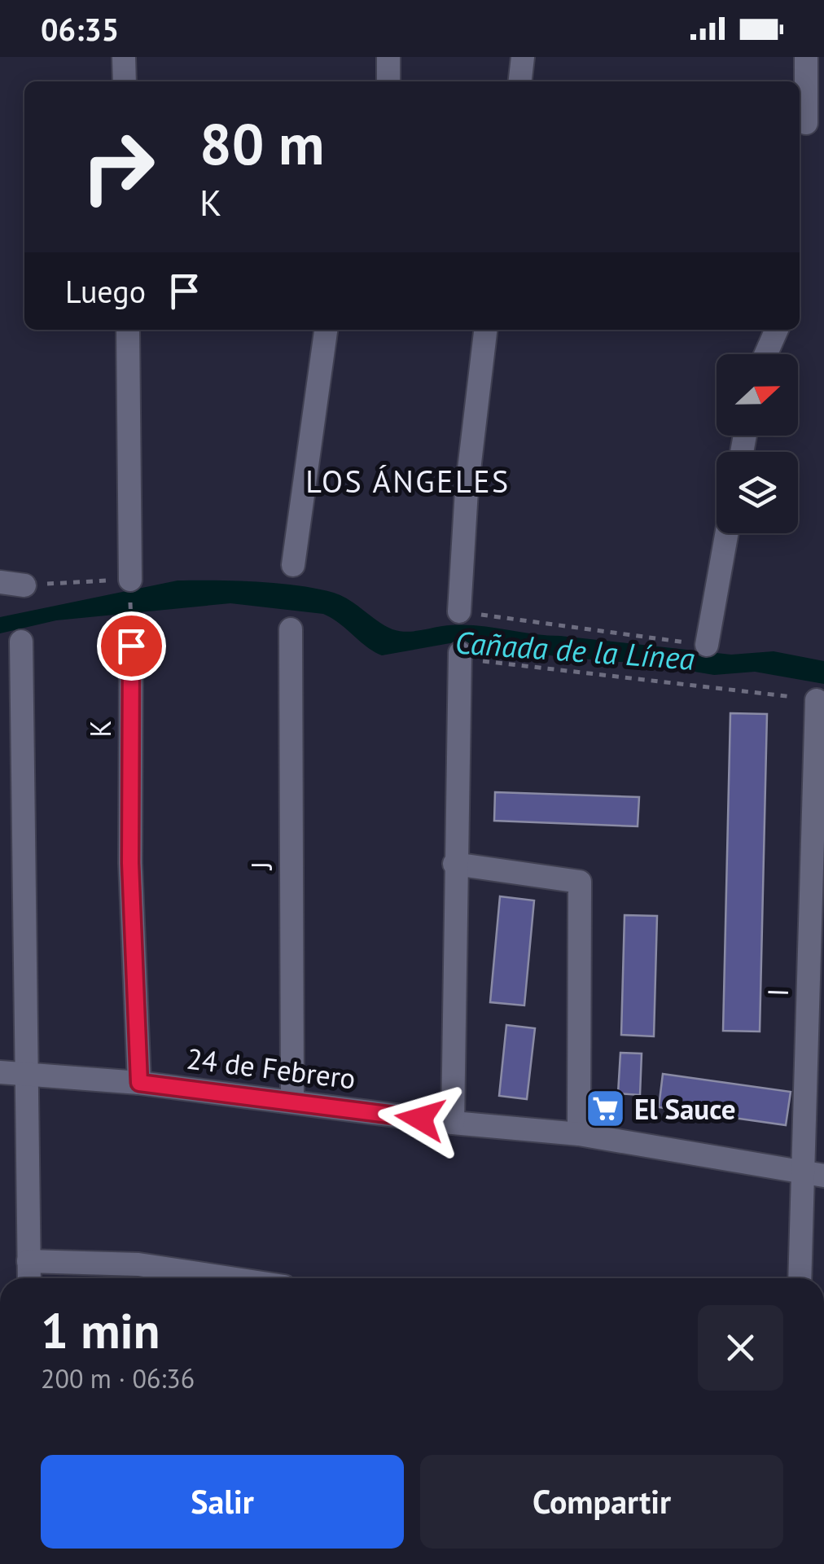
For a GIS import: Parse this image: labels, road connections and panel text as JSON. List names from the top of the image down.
{
  "streets": {
    "street": [
      "K",
      "J",
      "I",
      "24 de Febrero"
    ]
  },
  "crossings": [
    ["K", "24 de Febrero"],
    ["J", "24 de Febrero"],
    ["I", "24 de Febrero"]
  ],
  "districts": ["LOS ÁNGELES"],
  "water": ["Cañada de la Línea"],
  "places": {
    "supermarket": ["El Sauce"]
  },
  "north": "right",
  "page": {
    "status": "06:35",
    "turn": ["80 m", "K"],
    "then": "Luego",
    "heading": ["1 min", "200 m · 06:36"],
    "buttons": ["Salir", "Compartir"]
  }
}
